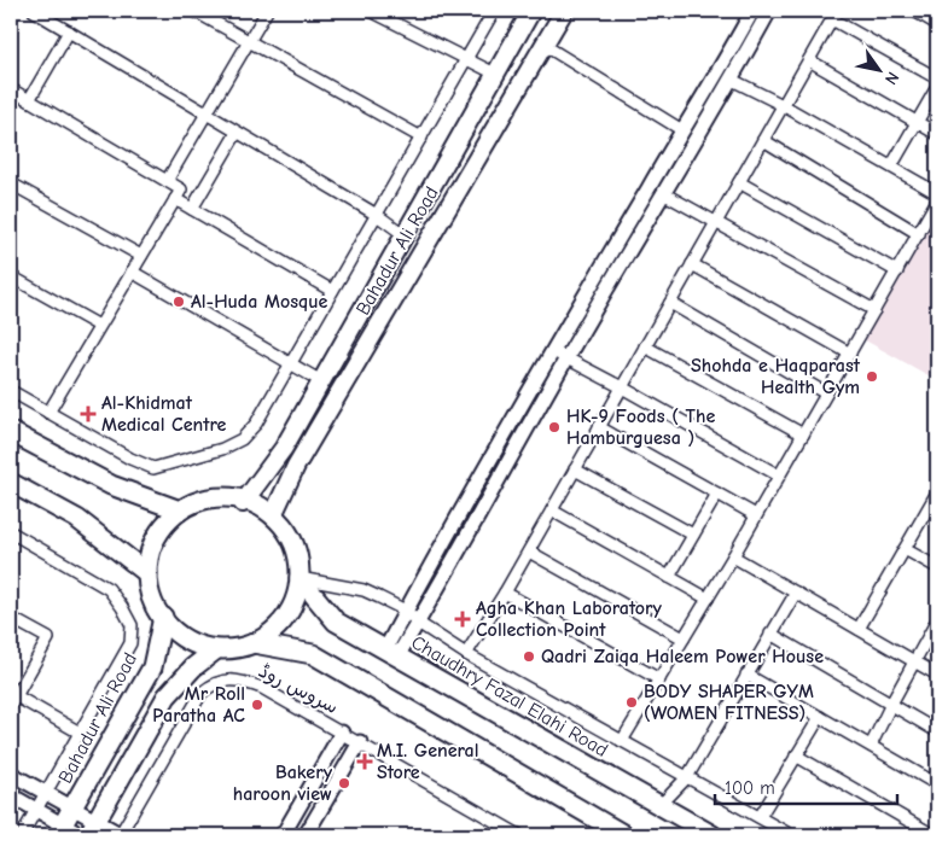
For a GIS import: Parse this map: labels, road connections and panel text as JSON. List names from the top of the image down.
{
  "streets": {
    "main road": ["Bahadur Ali Road", "Chaudhry Fazal Elahi Road"],
    "street": ["سروس روڈ"]
  },
  "crossings": [
    ["Bahadur Ali Road", "Chaudhry Fazal Elahi Road"]
  ],
  "places": {
    "other": [
      "Al-Huda Mosque",
      "Shohda e Haqparast Health Gym",
      "HK-9 Foods ( The Hamburguesa )",
      "Qadri Zaiqa Haleem Power House",
      "BODY SHAPER GYM (WOMEN FITNESS)",
      "Mr Roll Paratha AC",
      "Bakery haroon view"
    ],
    "health": ["Al-Khidmat Medical Centre", "Agha Khan Laboratory Collection Point", "M.I. General Store"]
  },
  "scale_bar": "100 m",
  "north": "bottom right"
}
